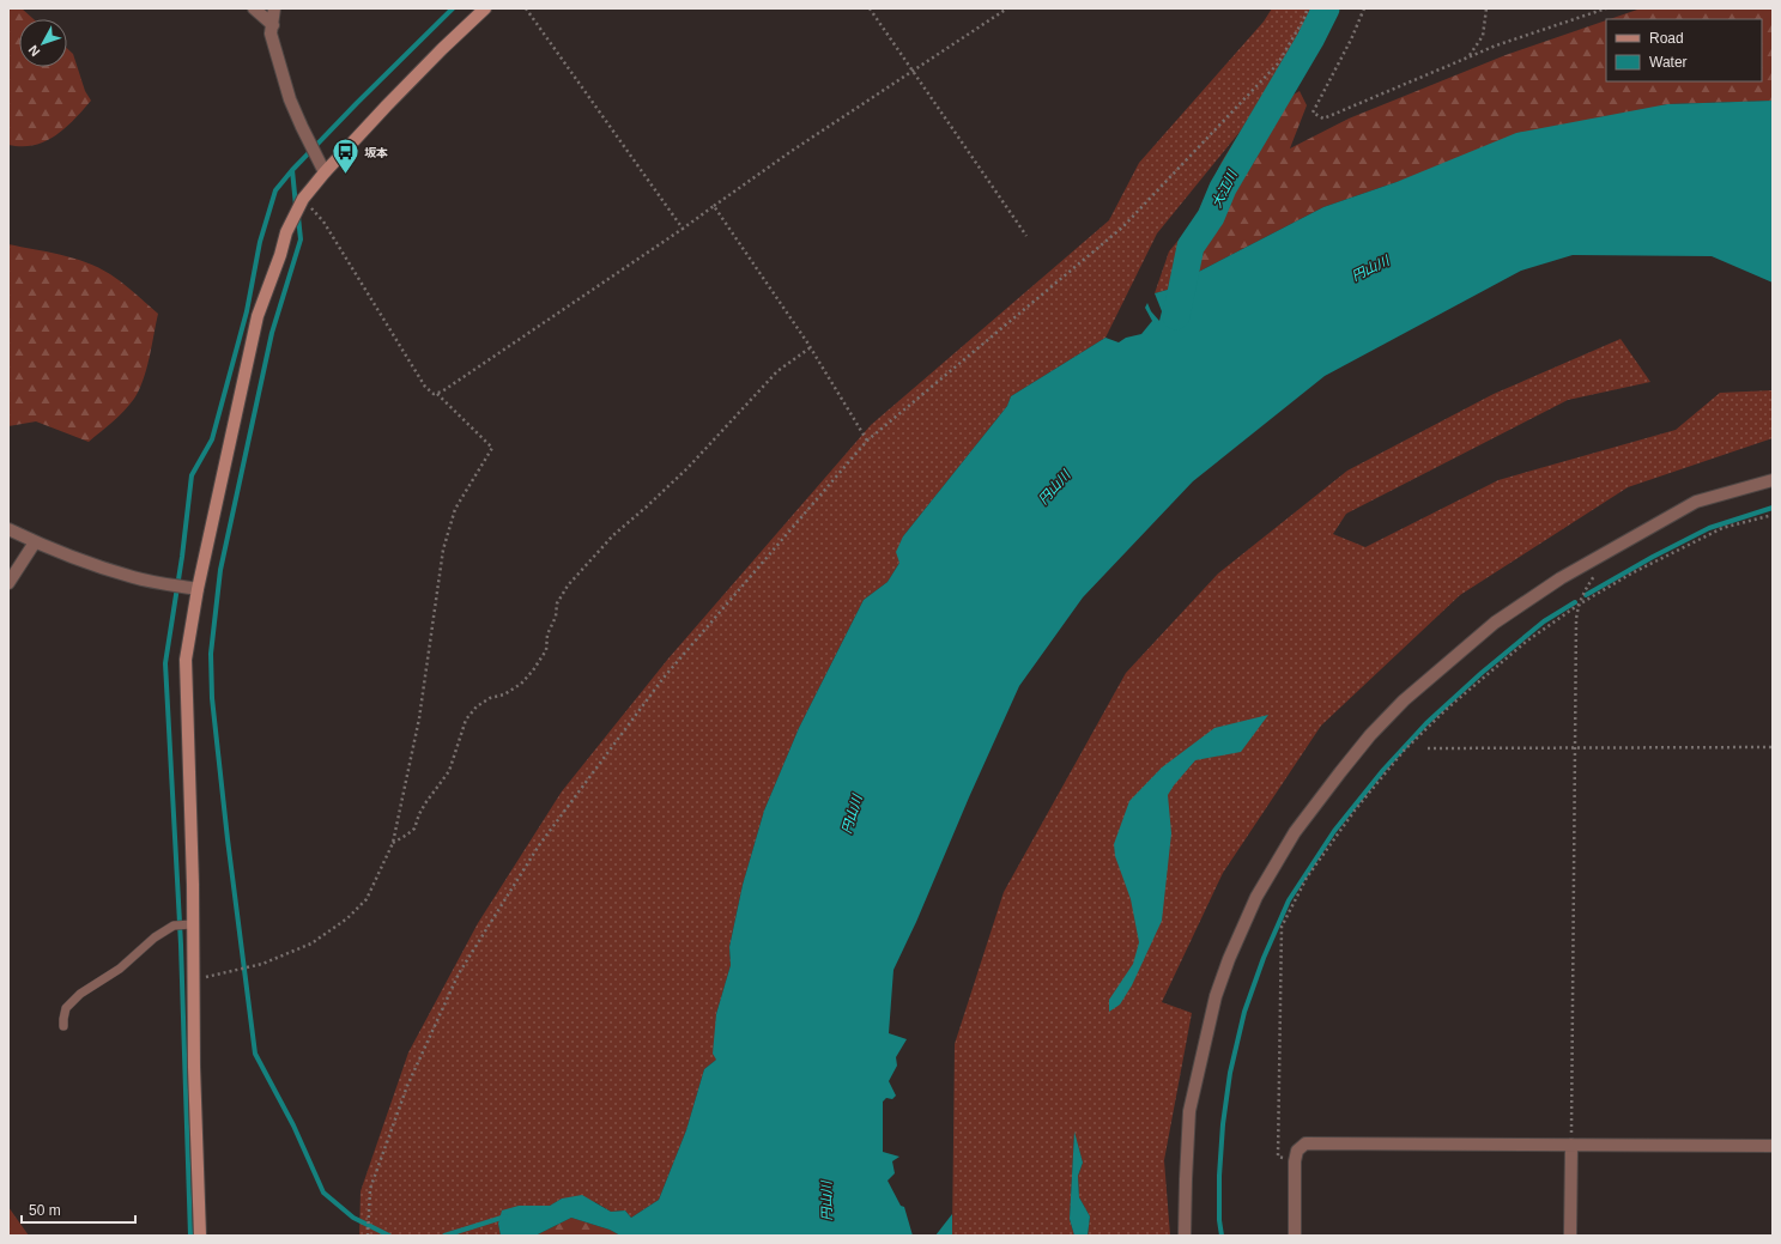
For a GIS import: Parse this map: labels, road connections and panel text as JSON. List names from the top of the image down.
{
  "water": ["大江川", "円山川"],
  "places": {
    "bus stop": ["坂本"]
  },
  "legend": ["Road", "Water"],
  "scale_bar": "50 m",
  "north": "bottom left"
}
